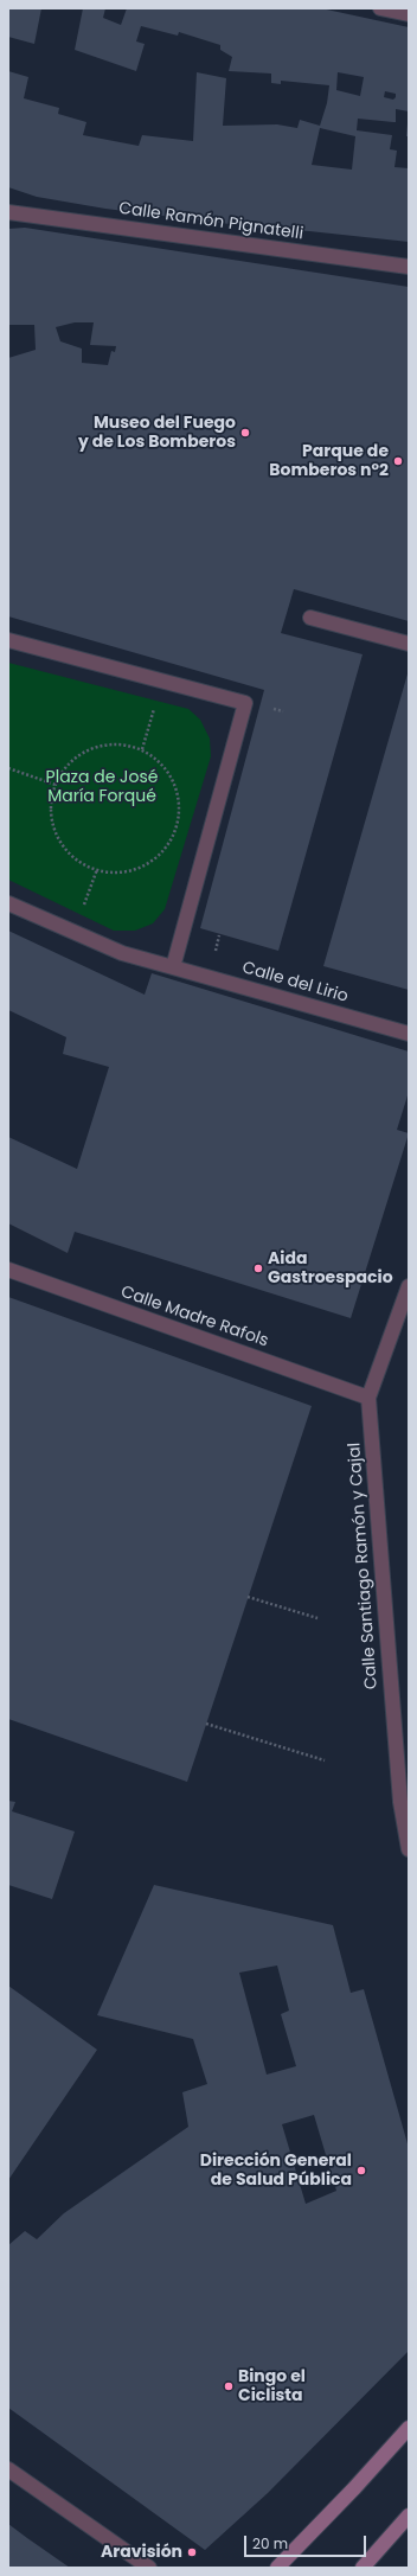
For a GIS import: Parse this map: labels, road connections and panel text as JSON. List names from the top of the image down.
{
  "streets": {
    "street": [
      "Calle Ramón Pignatelli",
      "Calle del Lirio",
      "Calle Madre Rafols",
      "Calle Santiago Ramón y Cajal"
    ]
  },
  "crossings": [
    ["Calle Madre Rafols", "Calle Santiago Ramón y Cajal"]
  ],
  "parks": ["Plaza de José María Forqué"],
  "places": [
    "Museo del Fuego y de Los Bomberos",
    "Parque de Bomberos n°2",
    "Aida Gastroespacio",
    "Dirección General de Salud Pública",
    "Bingo el Ciclista",
    "Aravisión"
  ],
  "scale_bar": "20 m"
}
